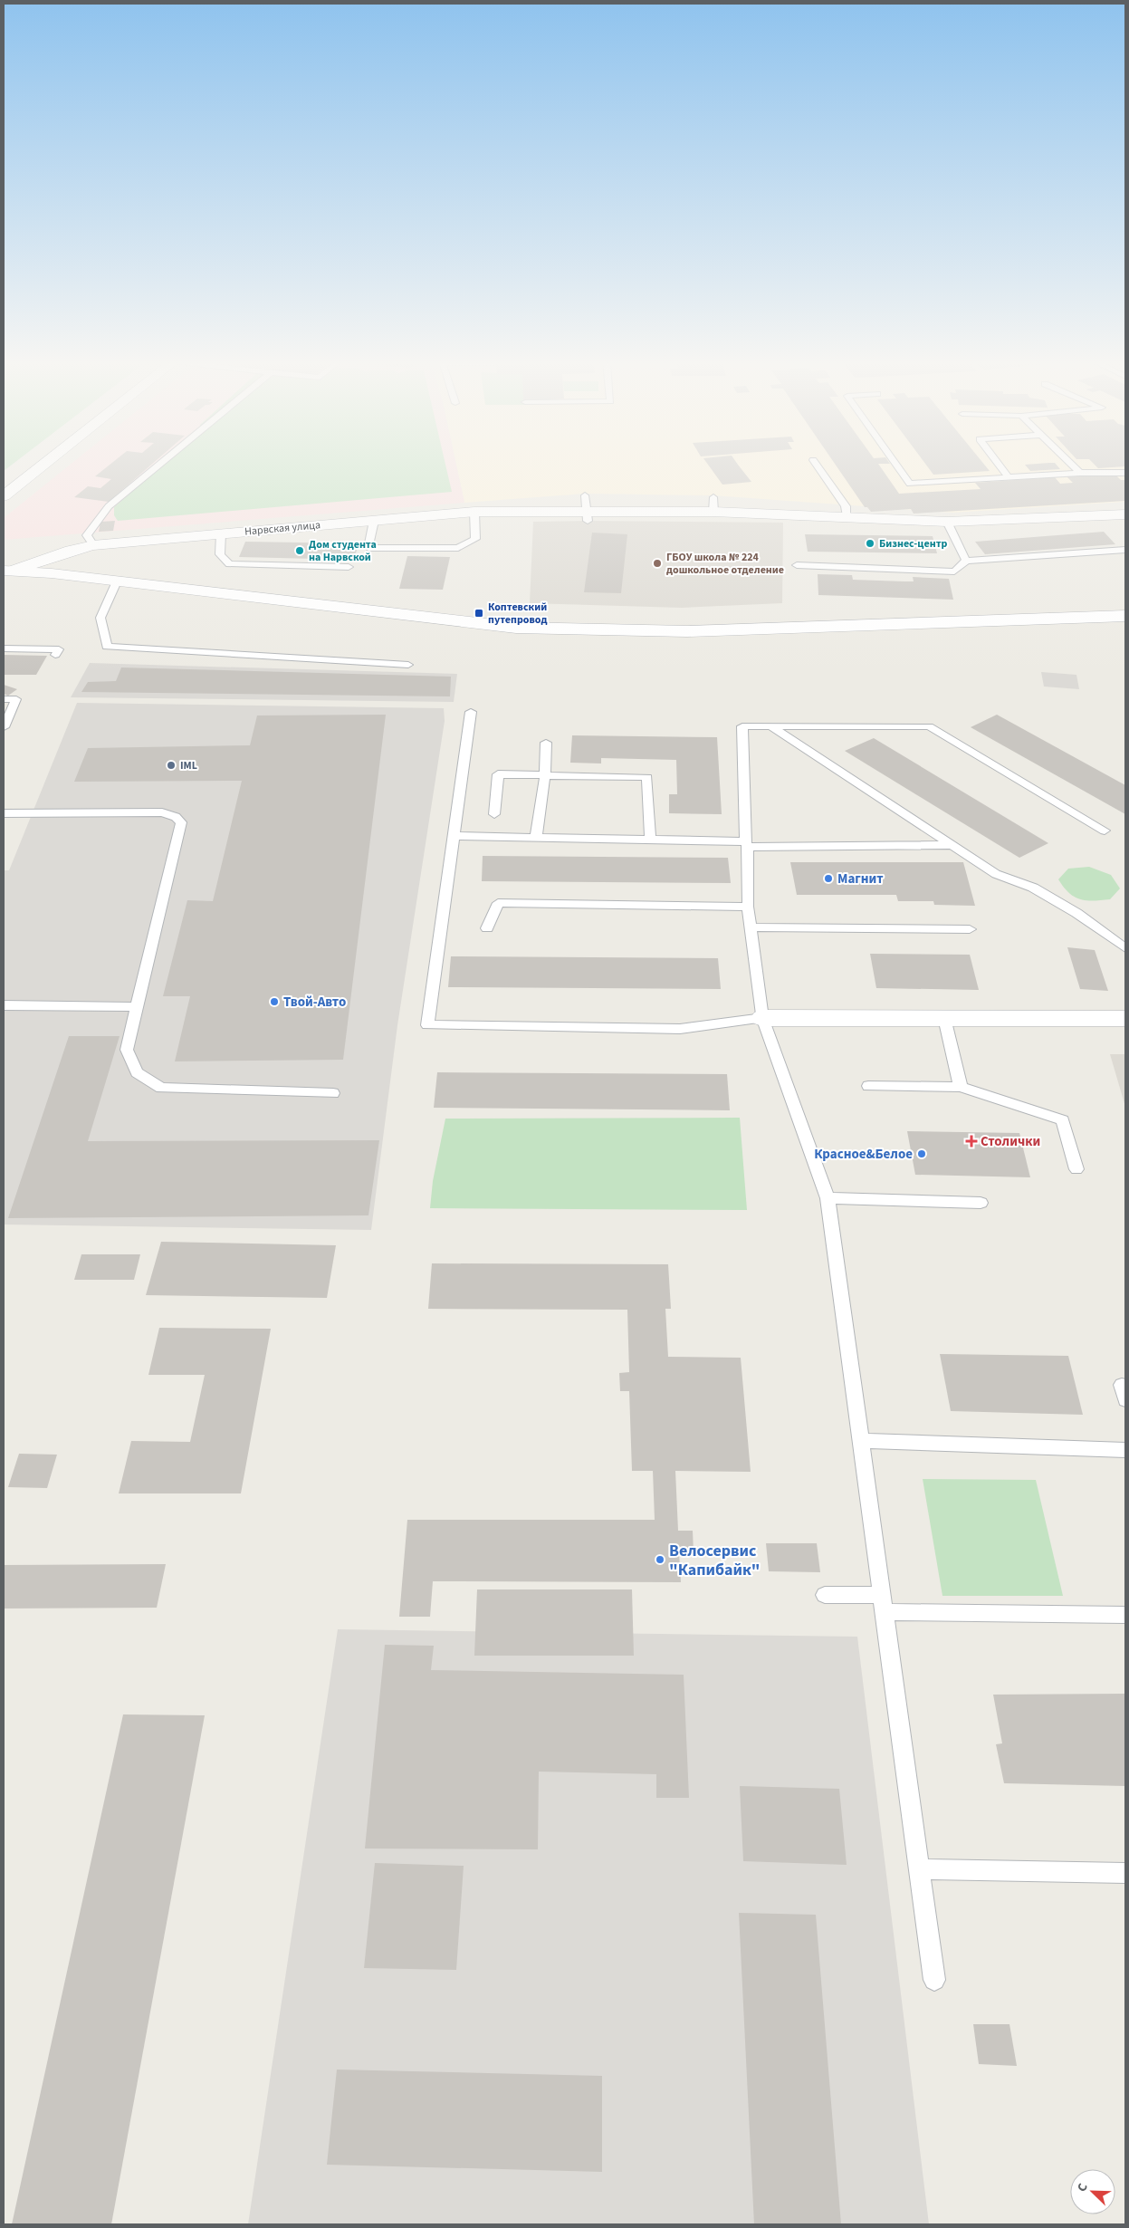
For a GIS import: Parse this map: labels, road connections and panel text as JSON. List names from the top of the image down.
{
  "streets": {
    "street": ["Нарвская улица"]
  },
  "places": {
    "other": [
      "Бизнес-центр",
      "Дом студента на Нарвской",
      "ГБОУ школа № 224 дошкольное отделение",
      "IML",
      "Магнит",
      "Твой-Авто",
      "Красное&Белое",
      "Велосервис \"Капибайк\""
    ],
    "transit": ["Коптевский путепровод"],
    "health": ["Столички"]
  },
  "north": "top left"
}
